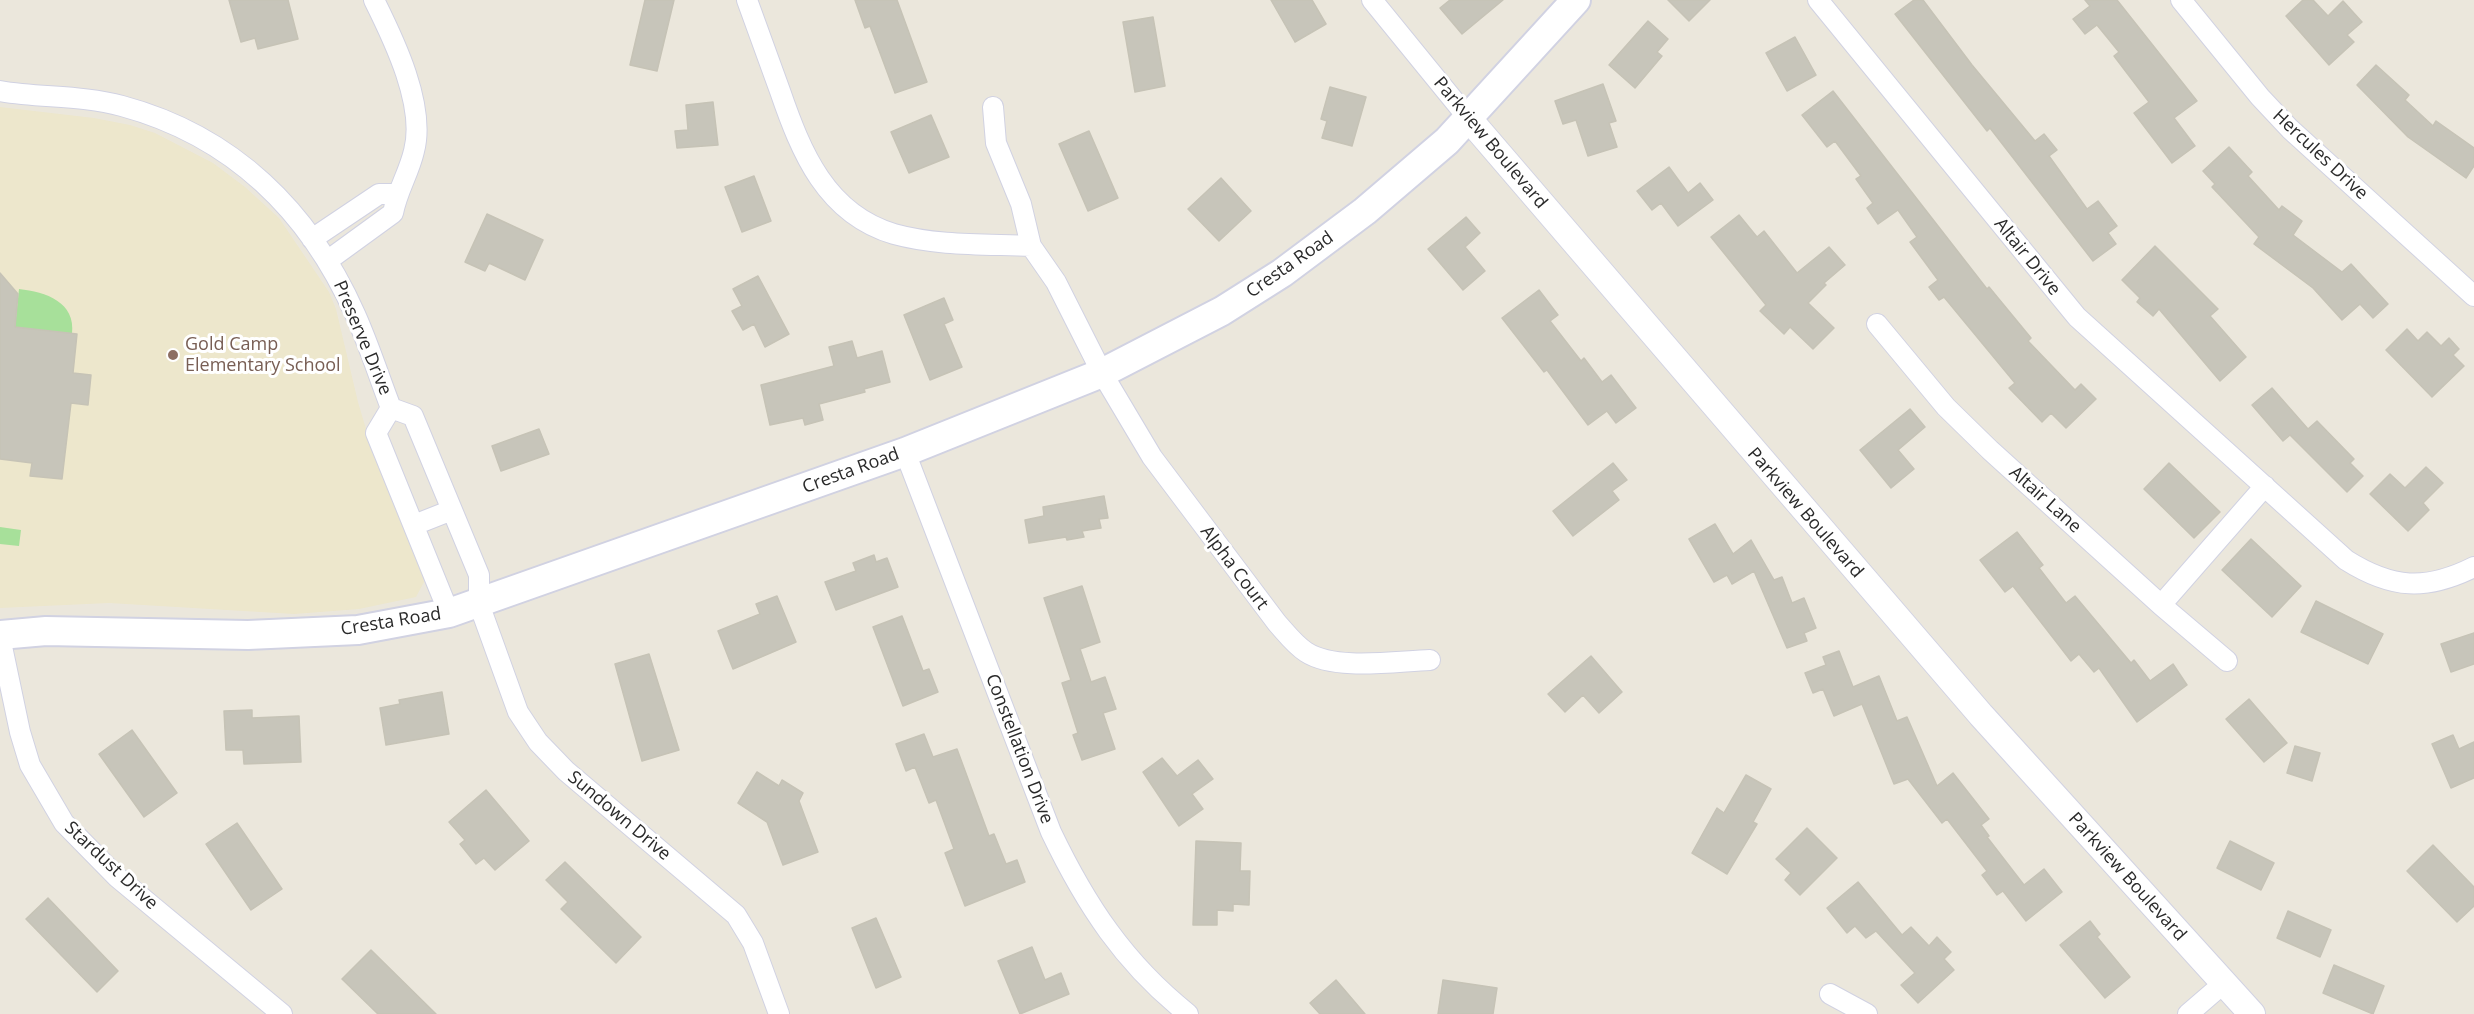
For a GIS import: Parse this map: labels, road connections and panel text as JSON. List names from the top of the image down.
{
  "streets": {
    "main road": ["Cresta Road"],
    "street": [
      "Parkview Boulevard",
      "Hercules Drive",
      "Altair Drive",
      "Preserve Drive",
      "Altair Lane",
      "Alpha Court",
      "Constellation Drive",
      "Sundown Drive",
      "Stardust Drive"
    ]
  },
  "crossings": [
    ["Parkview Boulevard", "Cresta Road"],
    ["Cresta Road", "Preserve Drive"],
    ["Cresta Road", "Alpha Court"],
    ["Cresta Road", "Constellation Drive"],
    ["Cresta Road", "Sundown Drive"],
    ["Cresta Road", "Stardust Drive"],
    ["Preserve Drive", "Sundown Drive"]
  ],
  "places": ["Gold Camp Elementary School"]
}
